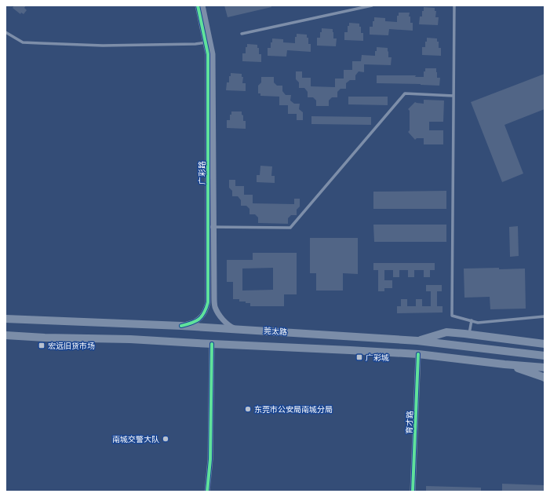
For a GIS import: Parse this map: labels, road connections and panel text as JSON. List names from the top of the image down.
{
  "streets": {
    "main road": ["莞太路"],
    "street": ["广彩路", "育才路"]
  },
  "crossings": [
    ["广彩路", "莞太路"],
    ["莞太路", "育才路"]
  ],
  "places": {
    "transit": ["宏远旧货市场", "广彩城"],
    "other": ["东莞市公安局南城分局", "南城交警大队"]
  }
}
